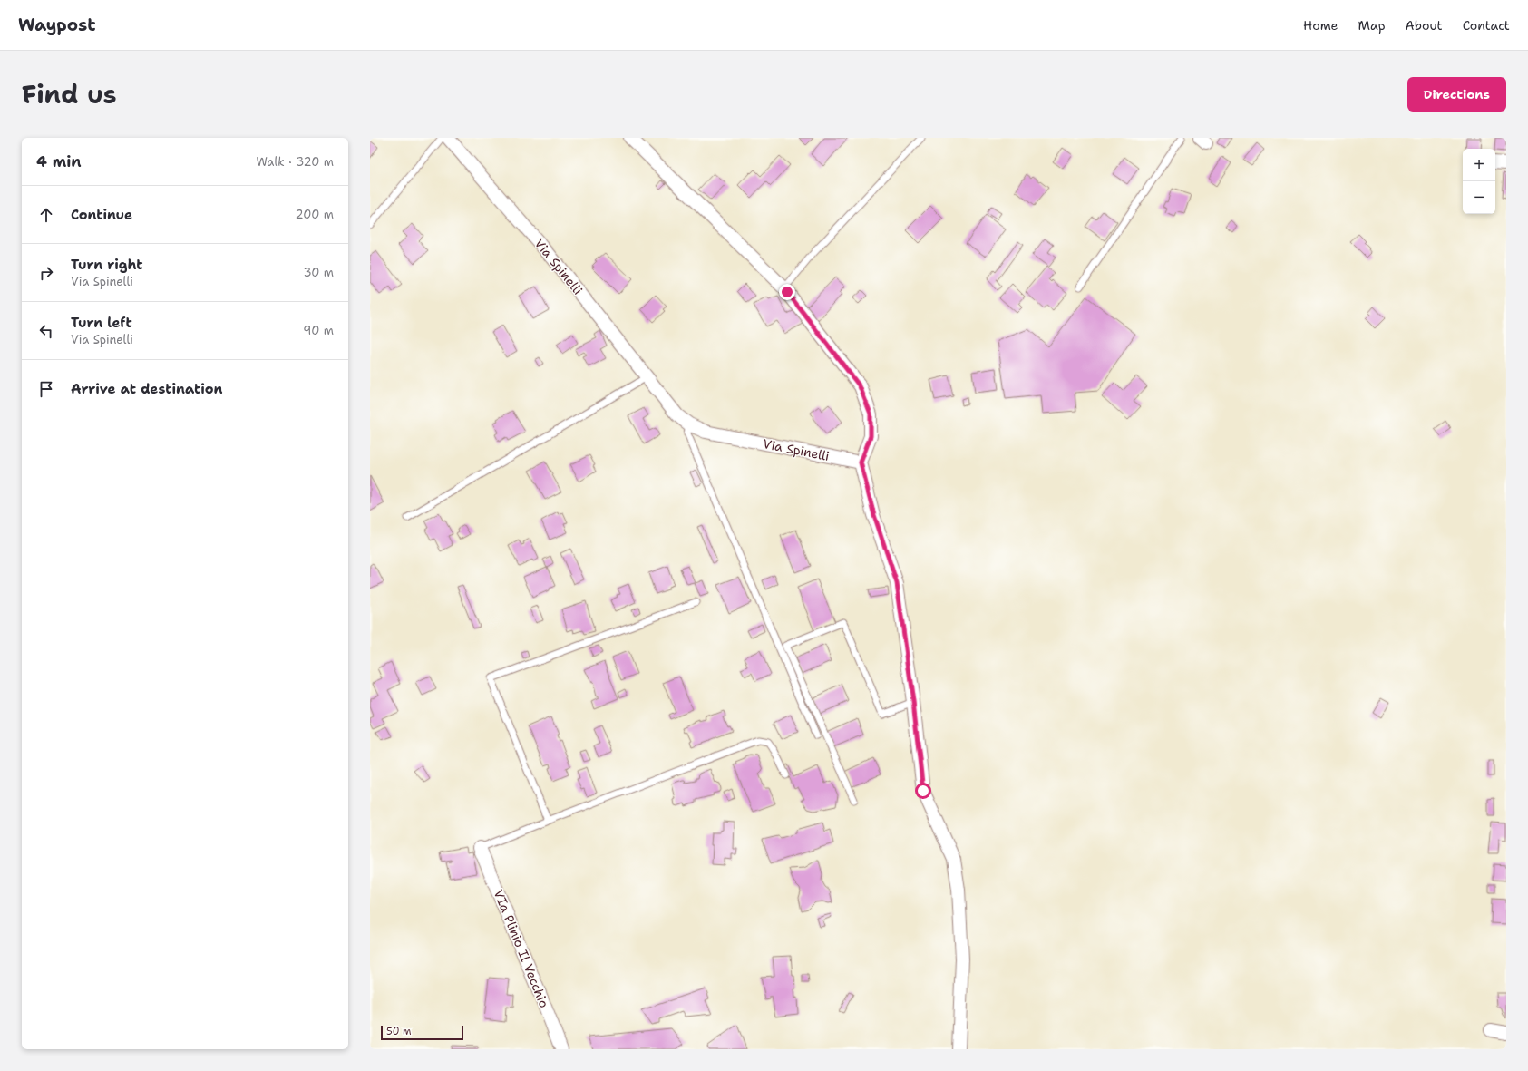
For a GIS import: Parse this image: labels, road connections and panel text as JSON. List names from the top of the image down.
{
  "streets": {
    "street": ["Via Spinelli", "VIa Plinio Il Vecchio"]
  },
  "scale_bar": "50 m",
  "page": {
    "header": "Waypost",
    "nav": [
      "Home",
      "Map",
      "About",
      "Contact"
    ],
    "title": "Find us",
    "buttons": "Directions",
    "heading": ["4 min", "Walk · 320 m"],
    "map_buttons": ["+", "−"],
    "list": [
      ["Continue", "200 m"],
      ["Turn right", "Via Spinelli", "30 m"],
      ["Turn left", "Via Spinelli", "90 m"],
      "Arrive at destination"
    ],
    "scale": "50 m"
  }
}
